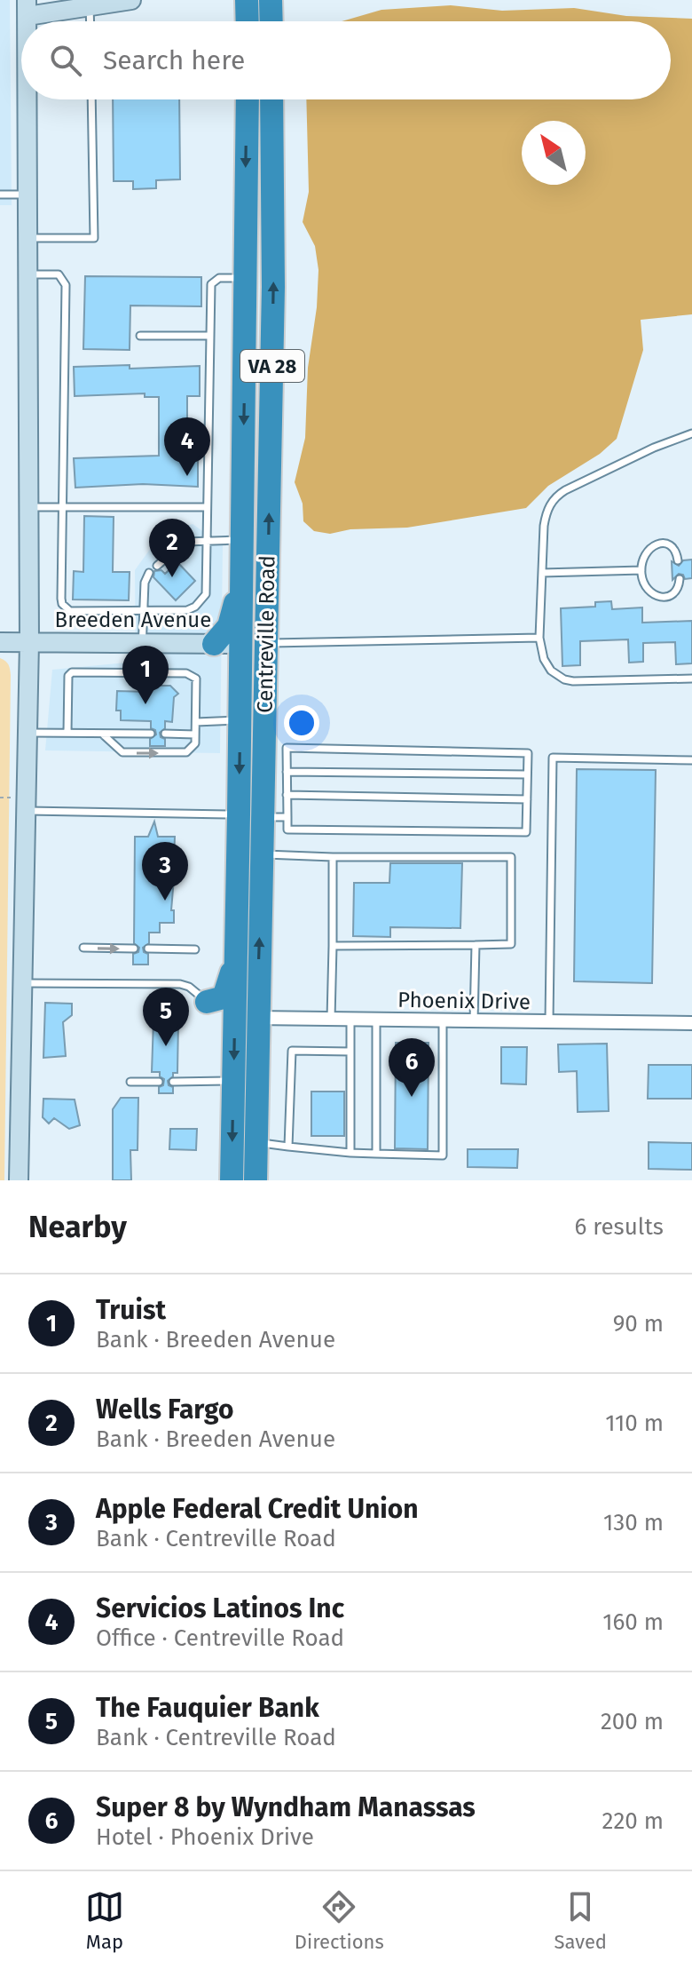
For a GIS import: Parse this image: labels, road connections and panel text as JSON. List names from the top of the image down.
{
  "streets": {
    "highway": ["VA 28", "Centreville Road"],
    "street": ["Breeden Avenue", "Phoenix Drive"]
  },
  "crossings": [
    ["Breeden Avenue", "Centreville Road"],
    ["Centreville Road", "Phoenix Drive"]
  ],
  "north": "top left",
  "page": {
    "search": "Search here",
    "pins": [
      "4",
      "2",
      "1",
      "3",
      "5",
      "6"
    ],
    "heading": ["Nearby", "6 results"],
    "list": [
      {
        "mark": "1",
        "name": "Truist",
        "note": "Bank · Breeden Avenue",
        "value": "90 m"
      },
      {
        "mark": "2",
        "name": "Wells Fargo",
        "note": "Bank · Breeden Avenue",
        "value": "110 m"
      },
      {
        "mark": "3",
        "name": "Apple Federal Credit Union",
        "note": "Bank · Centreville Road",
        "value": "130 m"
      },
      {
        "mark": "4",
        "name": "Servicios Latinos Inc",
        "note": "Office · Centreville Road",
        "value": "160 m"
      },
      {
        "mark": "5",
        "name": "The Fauquier Bank",
        "note": "Bank · Centreville Road",
        "value": "200 m"
      },
      {
        "mark": "6",
        "name": "Super 8 by Wyndham Manassas",
        "note": "Hotel · Phoenix Drive",
        "value": "220 m"
      }
    ],
    "nav": ["Map", "Directions", "Saved"]
  }
}
